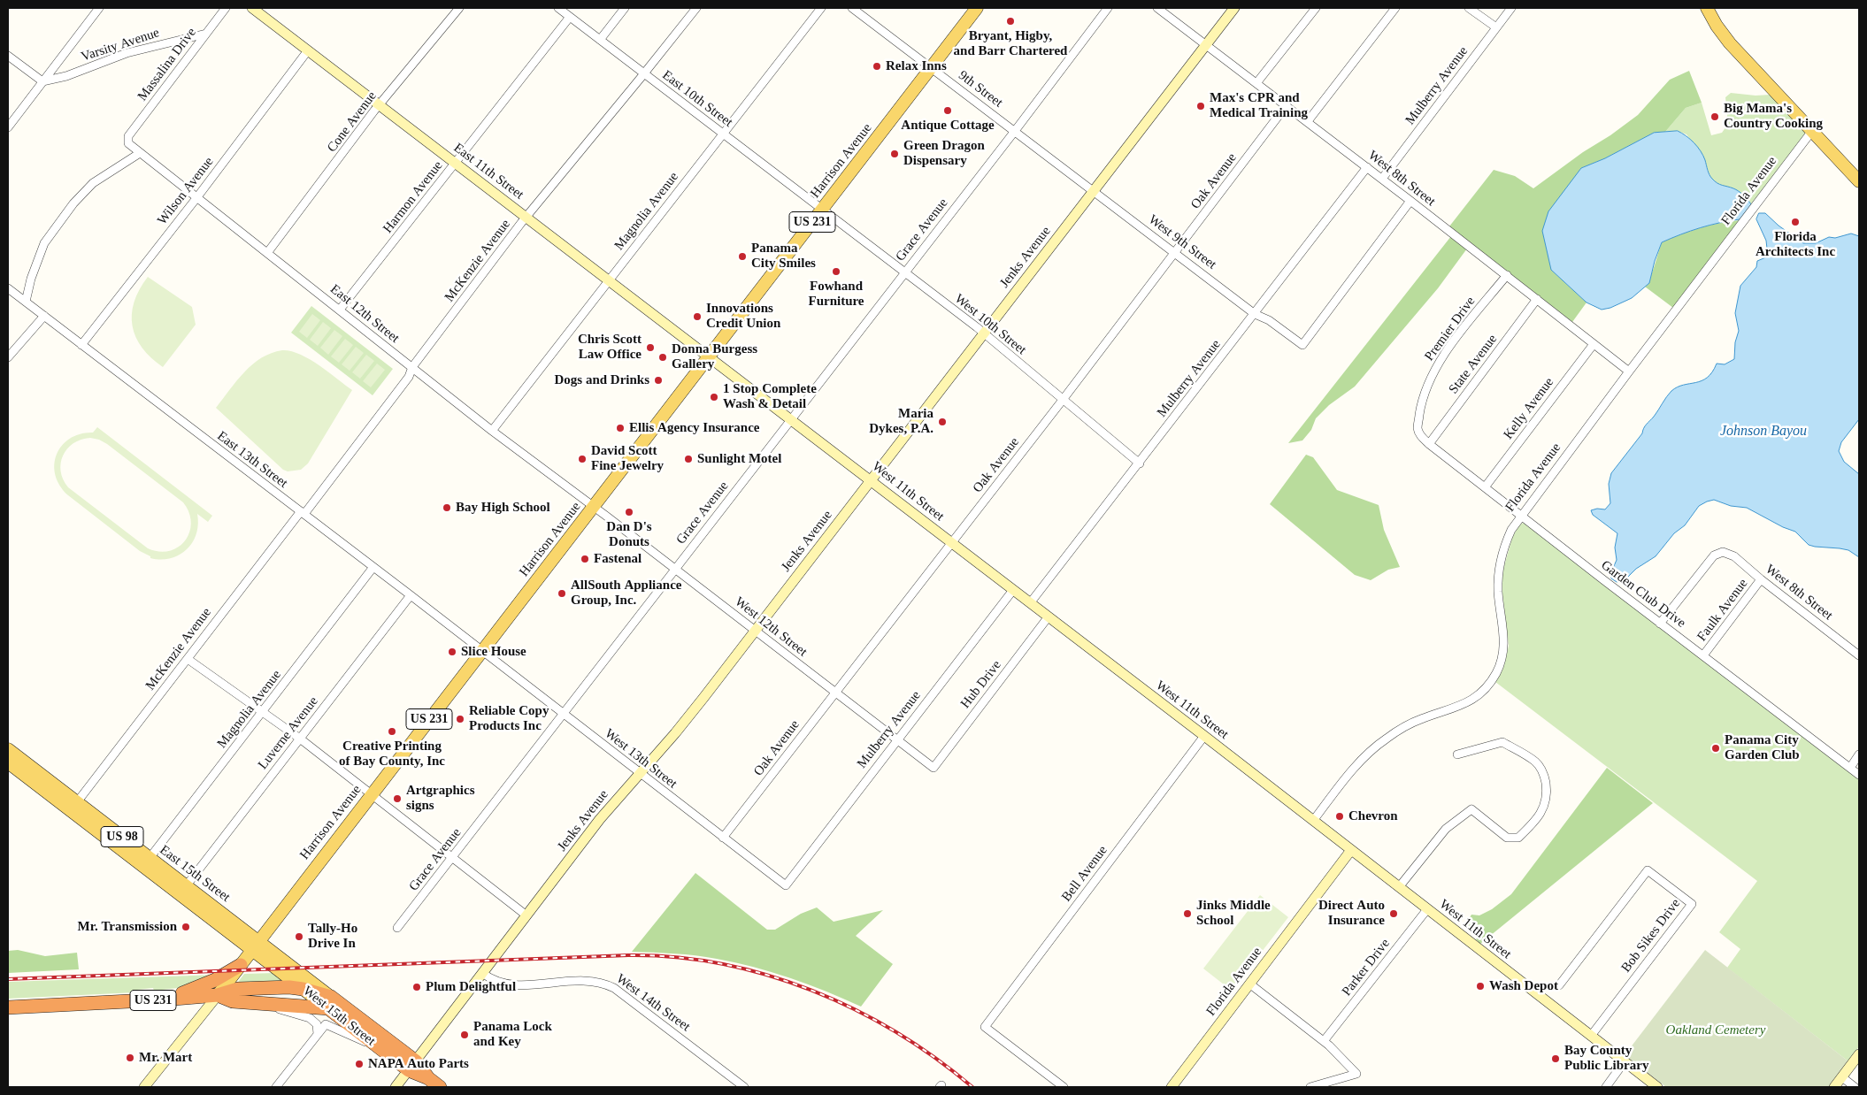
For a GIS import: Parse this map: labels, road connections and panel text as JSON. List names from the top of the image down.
{
  "streets": {
    "highway": ["US 231", "US 98", "West 15th Street"],
    "main road": [
      "Harrison Avenue",
      "East 11th Street",
      "Florida Avenue",
      "Jenks Avenue",
      "West 11th Street",
      "East 15th Street"
    ],
    "street": [
      "Varsity Avenue",
      "Massalina Drive",
      "Mulberry Avenue",
      "9th Street",
      "East 10th Street",
      "Cone Avenue",
      "West 8th Street",
      "Oak Avenue",
      "Wilson Avenue",
      "Harmon Avenue",
      "Magnolia Avenue",
      "Grace Avenue",
      "West 9th Street",
      "McKenzie Avenue",
      "East 12th Street",
      "West 10th Street",
      "Premier Drive",
      "State Avenue",
      "Kelly Avenue",
      "East 13th Street",
      "Garden Club Drive",
      "Faulk Avenue",
      "West 12th Street",
      "Hub Drive",
      "Luverne Avenue",
      "West 13th Street",
      "Bell Avenue",
      "Bob Sikes Drive",
      "Parker Drive",
      "West 14th Street"
    ]
  },
  "crossings": [
    ["Varsity Avenue", "Massalina Drive"],
    ["Massalina Drive", "East 12th Street"],
    ["Mulberry Avenue", "West 8th Street"],
    ["Mulberry Avenue", "West 9th Street"],
    ["Mulberry Avenue", "West 10th Street"],
    ["Mulberry Avenue", "West 11th Street"],
    ["Mulberry Avenue", "West 12th Street"],
    ["Mulberry Avenue", "West 13th Street"],
    ["9th Street", "Harrison Avenue"],
    ["9th Street", "Grace Avenue"],
    ["9th Street", "West 9th Street"],
    ["9th Street", "Jenks Avenue"],
    ["East 10th Street", "Harrison Avenue"],
    ["East 10th Street", "Harmon Avenue"],
    ["East 10th Street", "Magnolia Avenue"],
    ["East 10th Street", "McKenzie Avenue"],
    ["East 10th Street", "West 10th Street"],
    ["Cone Avenue", "East 11th Street"],
    ["Cone Avenue", "East 12th Street"],
    ["Harrison Avenue", "East 11th Street"],
    ["Harrison Avenue", "US 231"],
    ["Harrison Avenue", "East 12th Street"],
    ["Harrison Avenue", "West 10th Street"],
    ["Harrison Avenue", "East 13th Street"],
    ["Harrison Avenue", "West 11th Street"],
    ["Harrison Avenue", "West 12th Street"],
    ["Harrison Avenue", "West 13th Street"],
    ["Harrison Avenue", "East 15th Street"],
    ["Harrison Avenue", "West 15th Street"],
    ["East 11th Street", "Wilson Avenue"],
    ["East 11th Street", "Harmon Avenue"],
    ["East 11th Street", "Magnolia Avenue"],
    ["East 11th Street", "McKenzie Avenue"],
    ["East 11th Street", "West 11th Street"],
    ["West 8th Street", "Oak Avenue"],
    ["West 8th Street", "Florida Avenue"],
    ["West 8th Street", "Jenks Avenue"],
    ["West 8th Street", "Premier Drive"],
    ["West 8th Street", "State Avenue"],
    ["West 8th Street", "Kelly Avenue"],
    ["West 8th Street", "Garden Club Drive"],
    ["West 8th Street", "Faulk Avenue"],
    ["Oak Avenue", "West 9th Street"],
    ["Oak Avenue", "West 10th Street"],
    ["Oak Avenue", "West 11th Street"],
    ["Oak Avenue", "West 12th Street"],
    ["Oak Avenue", "West 13th Street"],
    ["Wilson Avenue", "East 12th Street"],
    ["Wilson Avenue", "East 13th Street"],
    ["Florida Avenue", "West 11th Street"],
    ["Florida Avenue", "Garden Club Drive"],
    ["Harmon Avenue", "East 12th Street"],
    ["Magnolia Avenue", "East 12th Street"],
    ["Magnolia Avenue", "East 13th Street"],
    ["Magnolia Avenue", "East 15th Street"],
    ["Grace Avenue", "West 10th Street"],
    ["Grace Avenue", "West 11th Street"],
    ["Grace Avenue", "West 12th Street"],
    ["Grace Avenue", "West 13th Street"],
    ["West 9th Street", "Jenks Avenue"],
    ["Jenks Avenue", "West 10th Street"],
    ["Jenks Avenue", "West 11th Street"],
    ["Jenks Avenue", "West 12th Street"],
    ["Jenks Avenue", "West 13th Street"],
    ["Jenks Avenue", "West 14th Street"],
    ["Jenks Avenue", "West 15th Street"],
    ["McKenzie Avenue", "East 12th Street"],
    ["McKenzie Avenue", "East 13th Street"],
    ["McKenzie Avenue", "East 15th Street"],
    ["East 12th Street", "West 12th Street"],
    ["Premier Drive", "Garden Club Drive"],
    ["State Avenue", "Garden Club Drive"],
    ["Kelly Avenue", "Garden Club Drive"],
    ["East 13th Street", "Luverne Avenue"],
    ["East 13th Street", "West 13th Street"],
    ["West 11th Street", "Hub Drive"],
    ["West 11th Street", "Bell Avenue"],
    ["West 11th Street", "Bob Sikes Drive"],
    ["West 11th Street", "Parker Drive"],
    ["Garden Club Drive", "Faulk Avenue"],
    ["West 12th Street", "Hub Drive"],
    ["Luverne Avenue", "East 15th Street"],
    ["East 15th Street", "West 15th Street"]
  ],
  "water": ["Johnson Bayou"],
  "parks": ["Oakland Cemetery"],
  "places": [
    "Bryant, Higby, and Barr Chartered",
    "Relax Inns",
    "Max's CPR and Medical Training",
    "Antique Cottage",
    "Big Mama's Country Cooking",
    "Green Dragon Dispensary",
    "Florida Architects Inc",
    "Panama City Smiles",
    "Fowhand Furniture",
    "Innovations Credit Union",
    "Chris Scott Law Office",
    "Donna Burgess Gallery",
    "Dogs and Drinks",
    "1 Stop Complete Wash & Detail",
    "Maria Dykes, P.A.",
    "Ellis Agency Insurance",
    "David Scott Fine Jewelry",
    "Sunlight Motel",
    "Bay High School",
    "Dan D's Donuts",
    "Fastenal",
    "AllSouth Appliance Group, Inc.",
    "Slice House",
    "Reliable Copy Products Inc",
    "Creative Printing of Bay County, Inc",
    "Panama City Garden Club",
    "Artgraphics signs",
    "Chevron",
    "Jinks Middle School",
    "Direct Auto Insurance",
    "Mr. Transmission",
    "Tally-Ho Drive In",
    "Wash Depot",
    "Plum Delightful",
    "Panama Lock and Key",
    "Mr. Mart",
    "Bay County Public Library",
    "NAPA Auto Parts"
  ]
}
